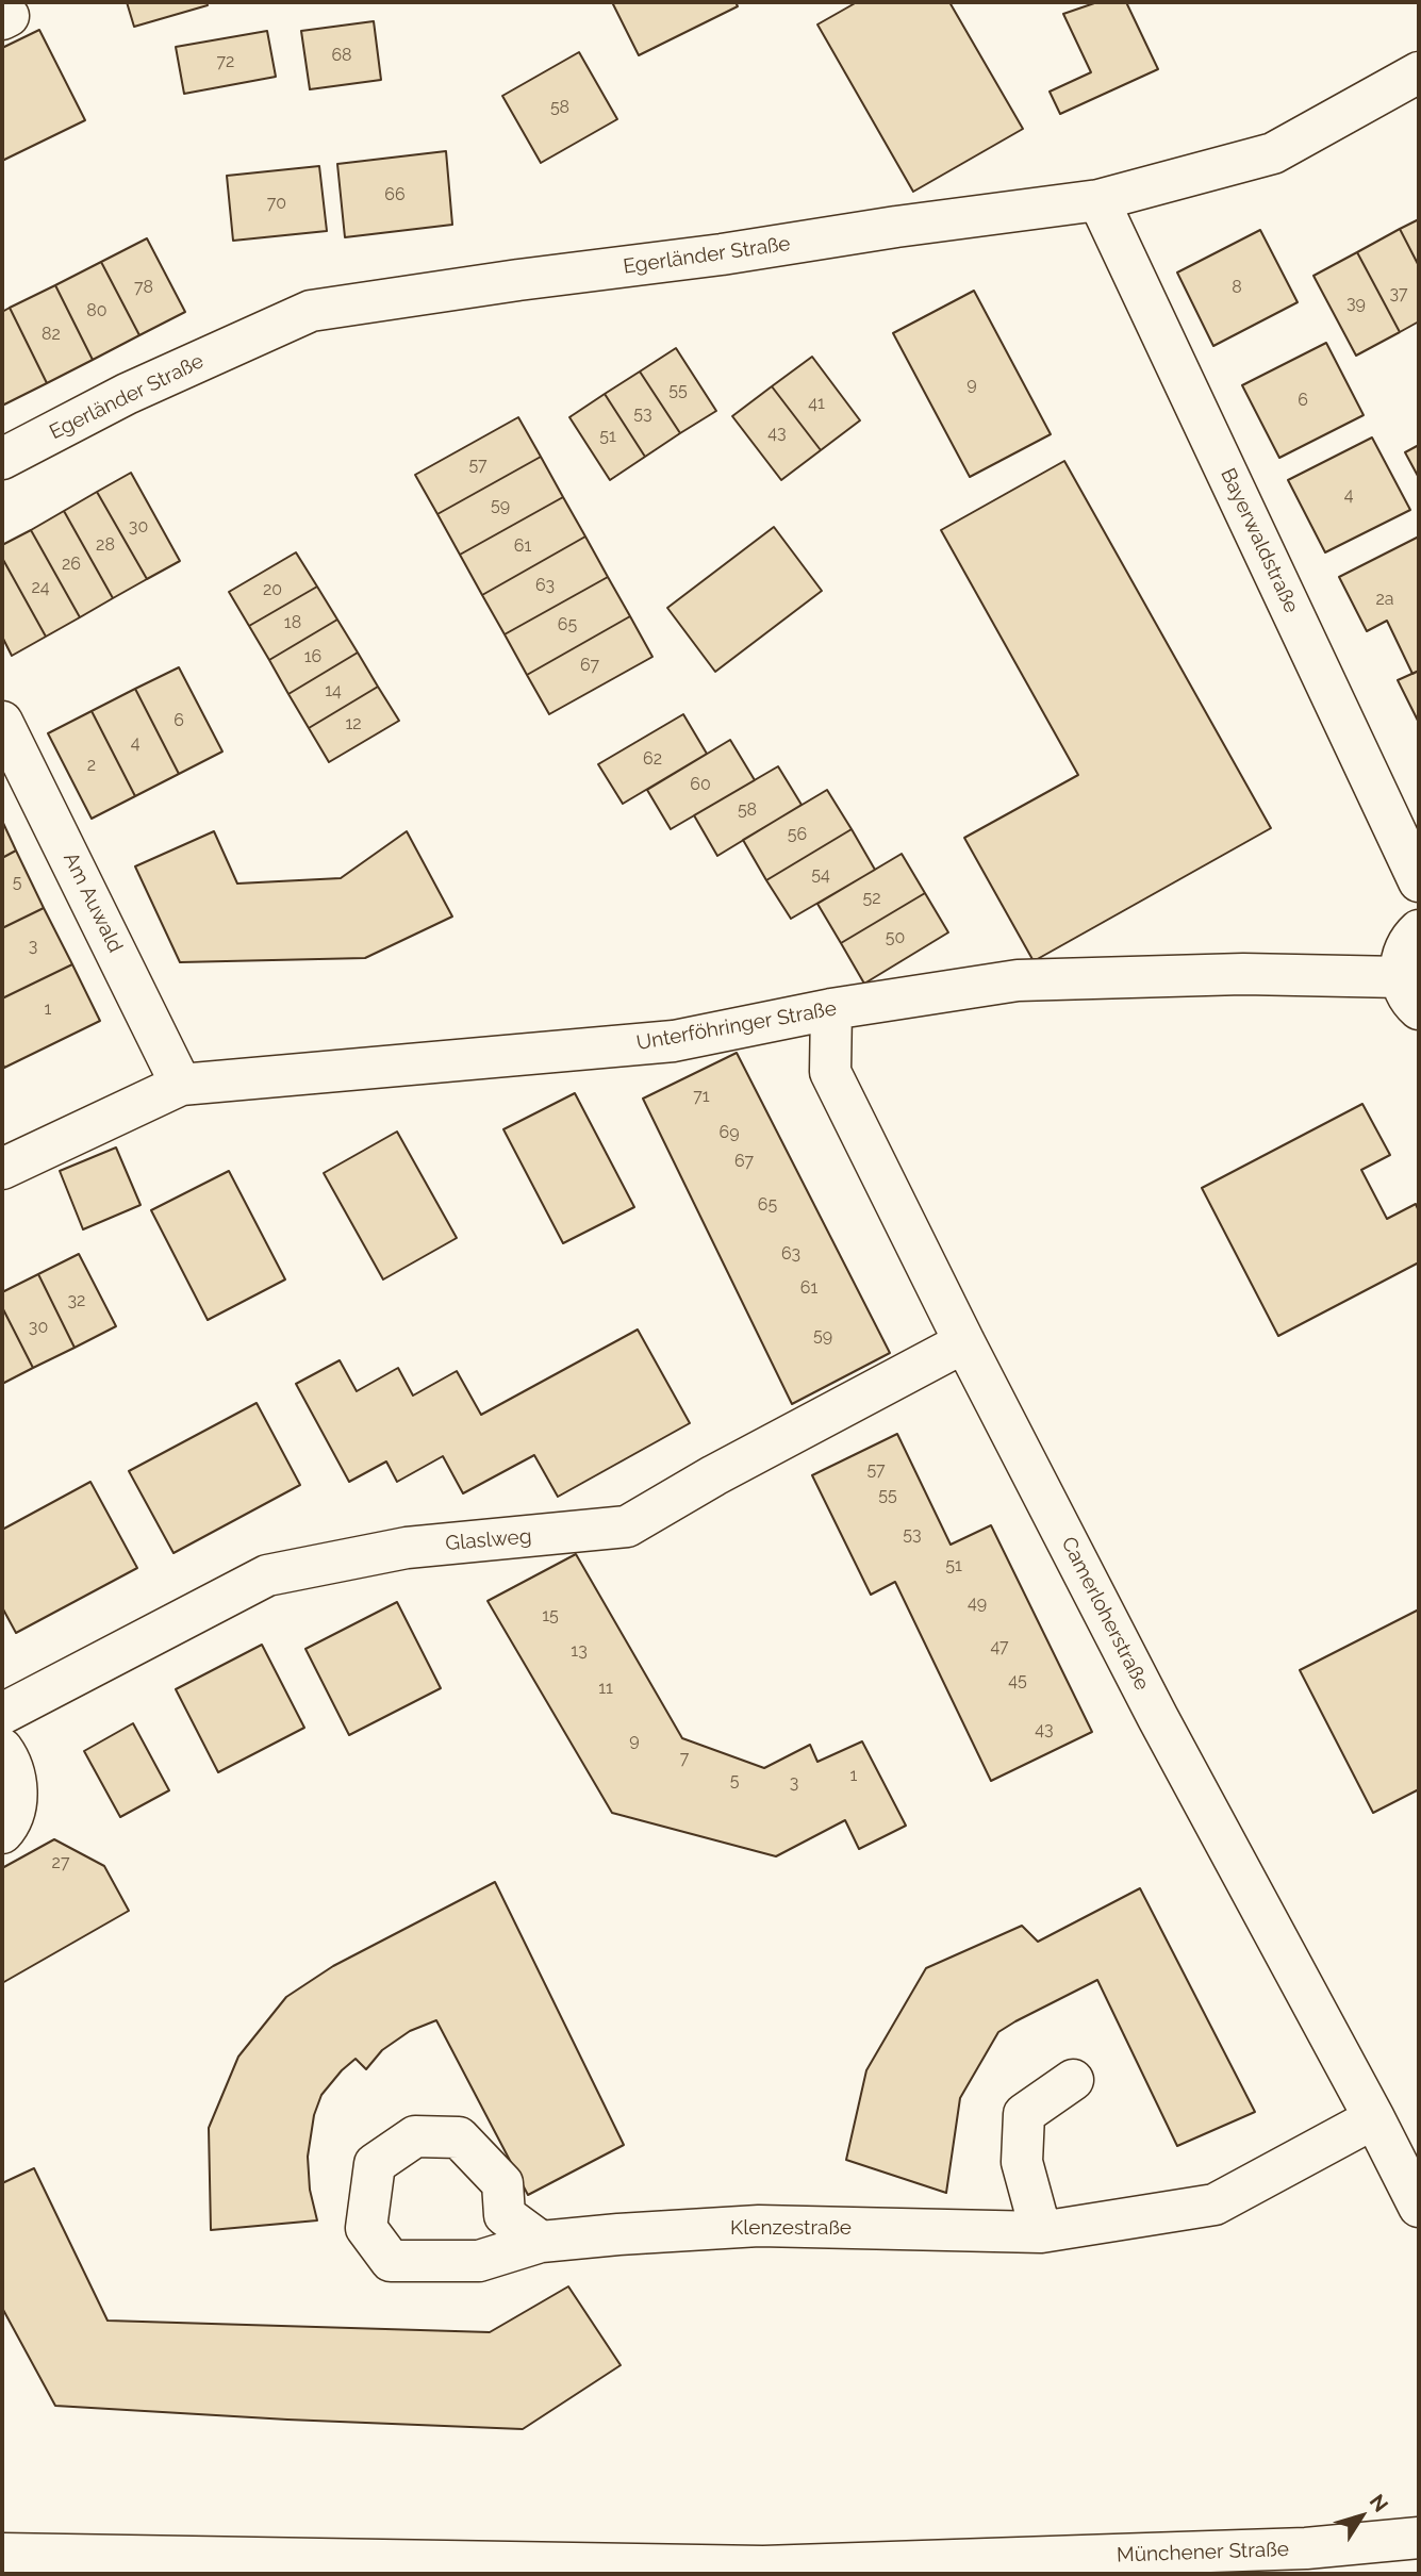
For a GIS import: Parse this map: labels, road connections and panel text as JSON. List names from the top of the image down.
{
  "streets": {
    "street": [
      "Egerländer Straße",
      "Bayerwaldstraße",
      "Am Auwald",
      "Unterföhringer Straße",
      "Glaslweg",
      "Camerloherstraße",
      "Klenzestraße",
      "Münchener Straße"
    ]
  },
  "crossings": [
    ["Egerländer Straße", "Bayerwaldstraße"],
    ["Am Auwald", "Unterföhringer Straße"],
    ["Unterföhringer Straße", "Camerloherstraße"],
    ["Glaslweg", "Camerloherstraße"],
    ["Camerloherstraße", "Klenzestraße"]
  ],
  "house_numbers": [
    "68",
    "72",
    "58",
    "66",
    "70",
    "78",
    "8",
    "37",
    "39",
    "80",
    "82",
    "9",
    "55",
    "6",
    "41",
    "53",
    "43",
    "51",
    "57",
    "4",
    "59",
    "30",
    "28",
    "61",
    "26",
    "63",
    "24",
    "20",
    "2a",
    "18",
    "65",
    "16",
    "67",
    "14",
    "6",
    "12",
    "4",
    "62",
    "2",
    "60",
    "58",
    "56",
    "54",
    "5",
    "52",
    "50",
    "3",
    "1",
    "71",
    "69",
    "67",
    "65",
    "63",
    "61",
    "32",
    "30",
    "59",
    "57",
    "55",
    "53",
    "51",
    "49",
    "15",
    "47",
    "13",
    "45",
    "11",
    "43",
    "9",
    "7",
    "1",
    "5",
    "3",
    "27"
  ],
  "north": "top right"
}
